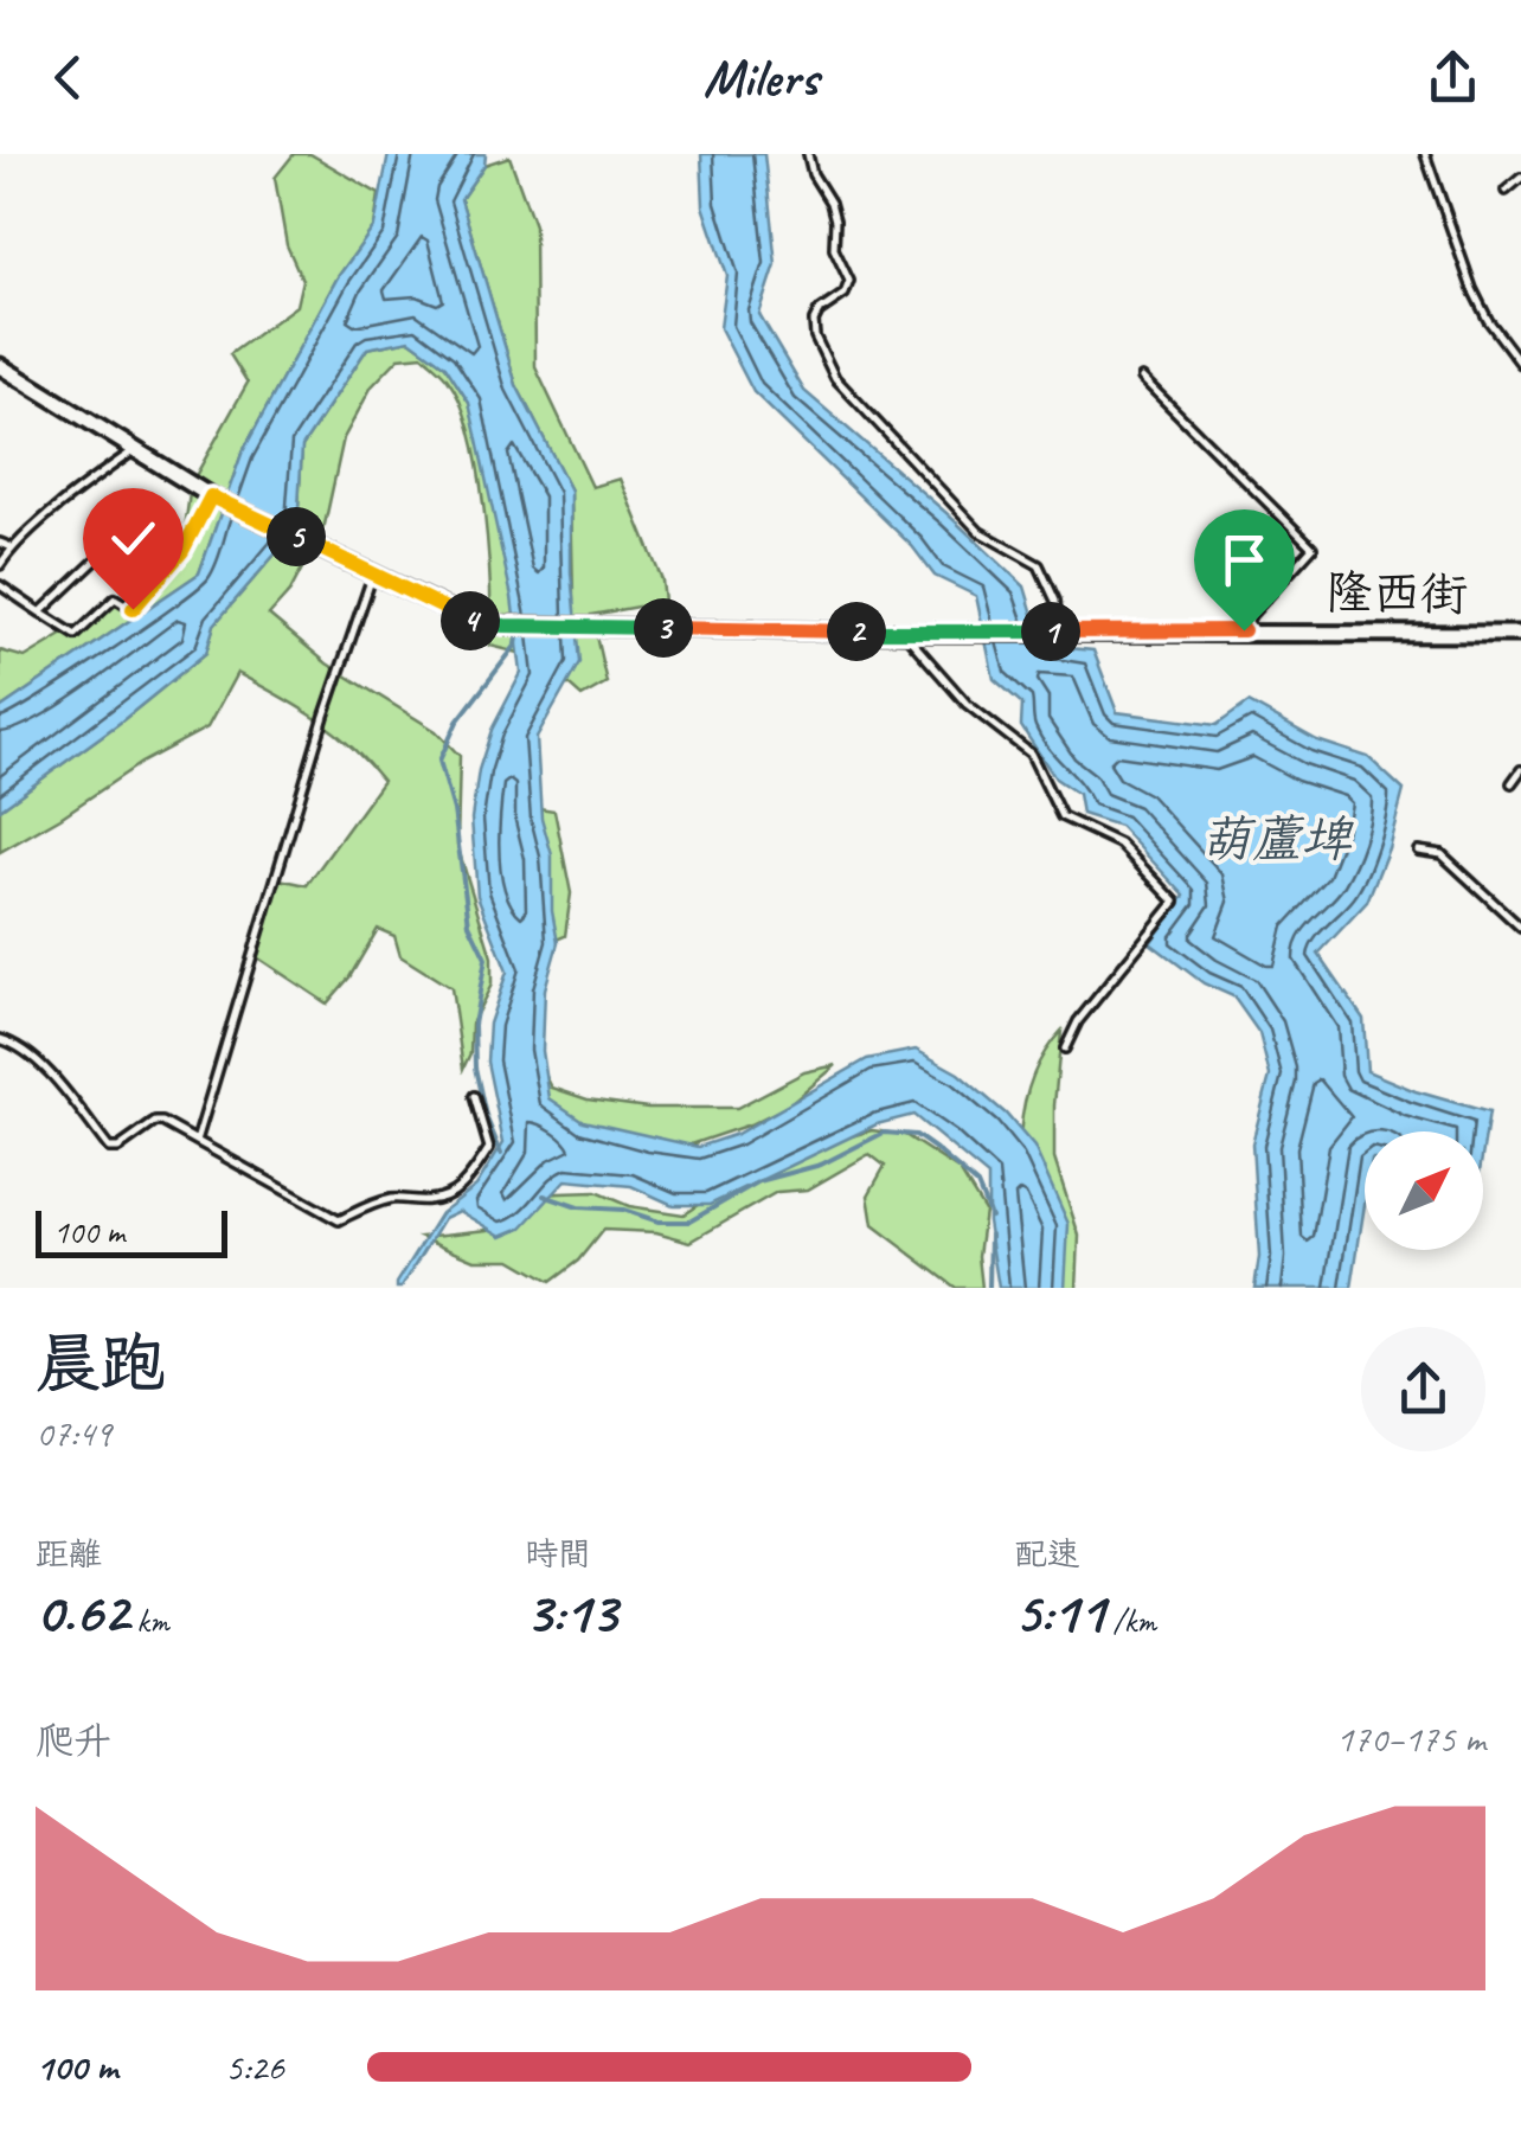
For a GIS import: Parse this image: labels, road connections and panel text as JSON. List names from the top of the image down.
{
  "streets": {
    "street": ["隆西街"]
  },
  "water": ["葫蘆埤"],
  "scale_bar": "100 m",
  "north": "top right",
  "page": {
    "header": "Milers",
    "pins": [
      "5",
      "4",
      "3",
      "1",
      "2"
    ],
    "scale": "100 m",
    "heading": ["晨跑", "07:49"],
    "stats": [
      ["距離", "0.62 km"],
      ["時間", "3:13"],
      ["配速", "5:11 /km"]
    ],
    "chart": ["爬升", "170–175 m"],
    "list": [
      {
        "name": "100 m",
        "note": "5:26"
      }
    ]
  }
}
